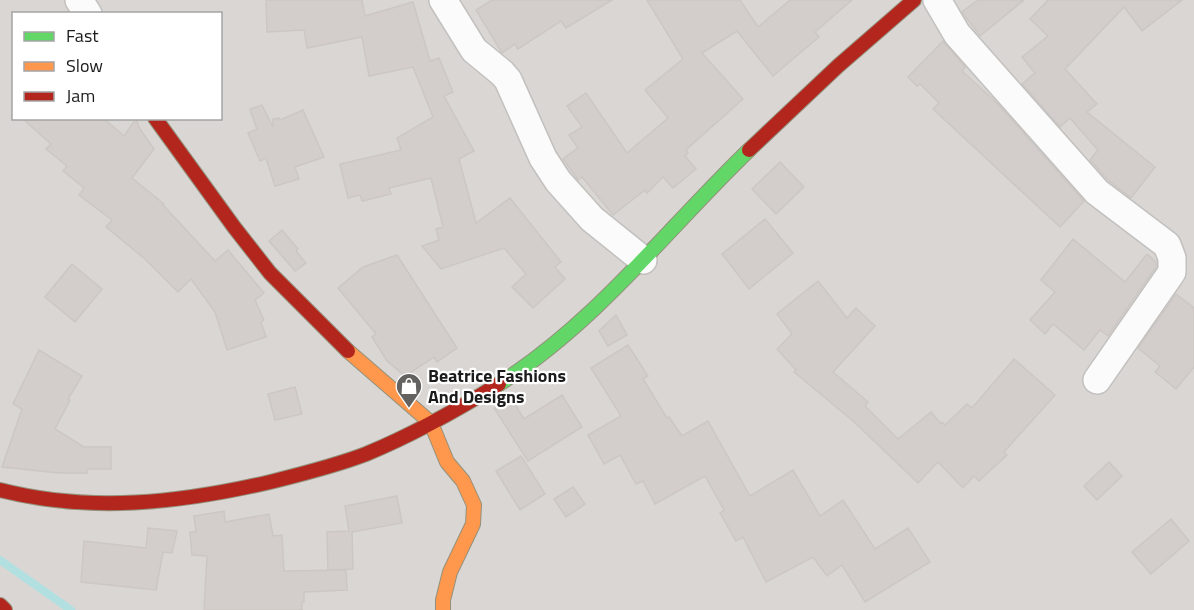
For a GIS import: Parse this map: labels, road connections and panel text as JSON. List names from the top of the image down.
{
  "places": {
    "shop": ["Beatrice Fashions And Designs"]
  },
  "legend": ["Fast", "Slow", "Jam"]
}
